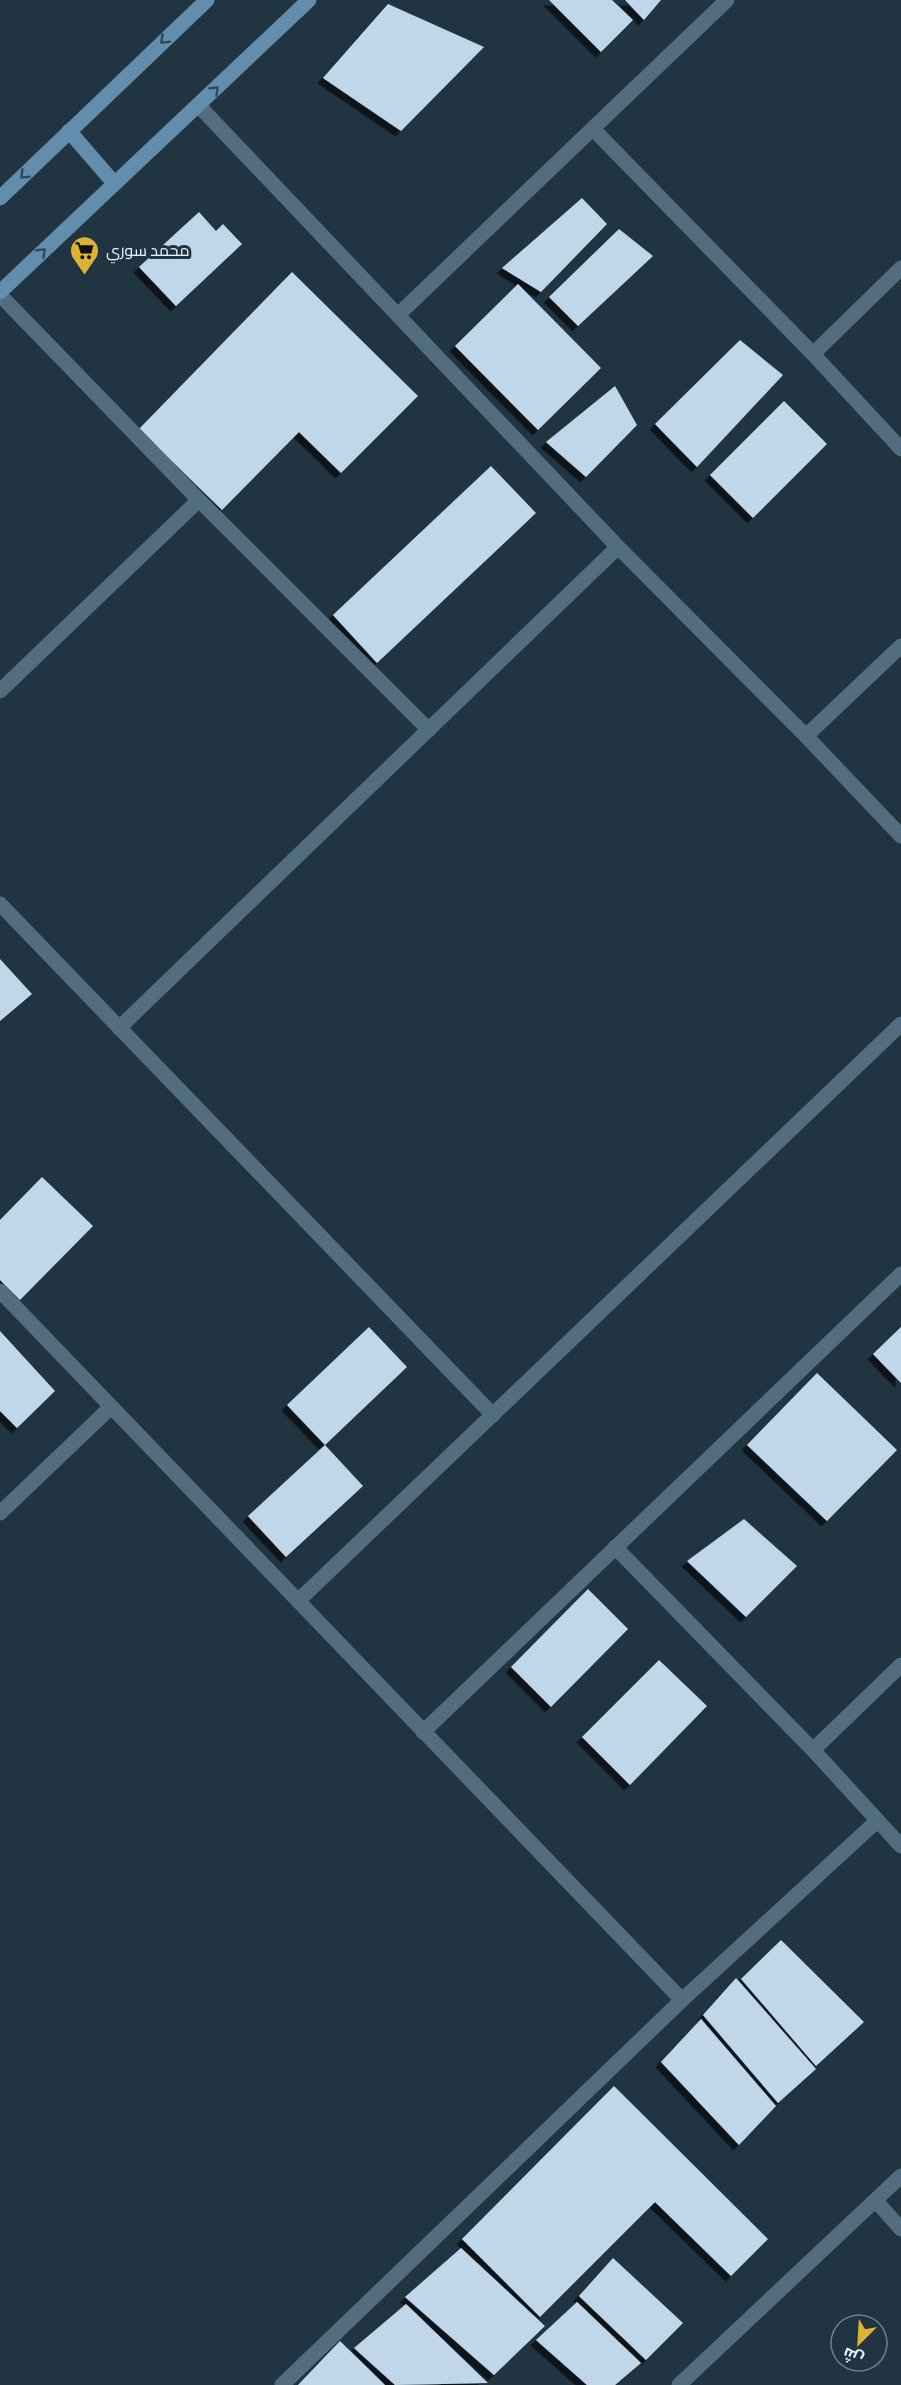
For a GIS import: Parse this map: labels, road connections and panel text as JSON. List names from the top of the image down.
{
  "places": {
    "supermarket": ["محمد سوري"]
  },
  "north": "bottom left"
}
